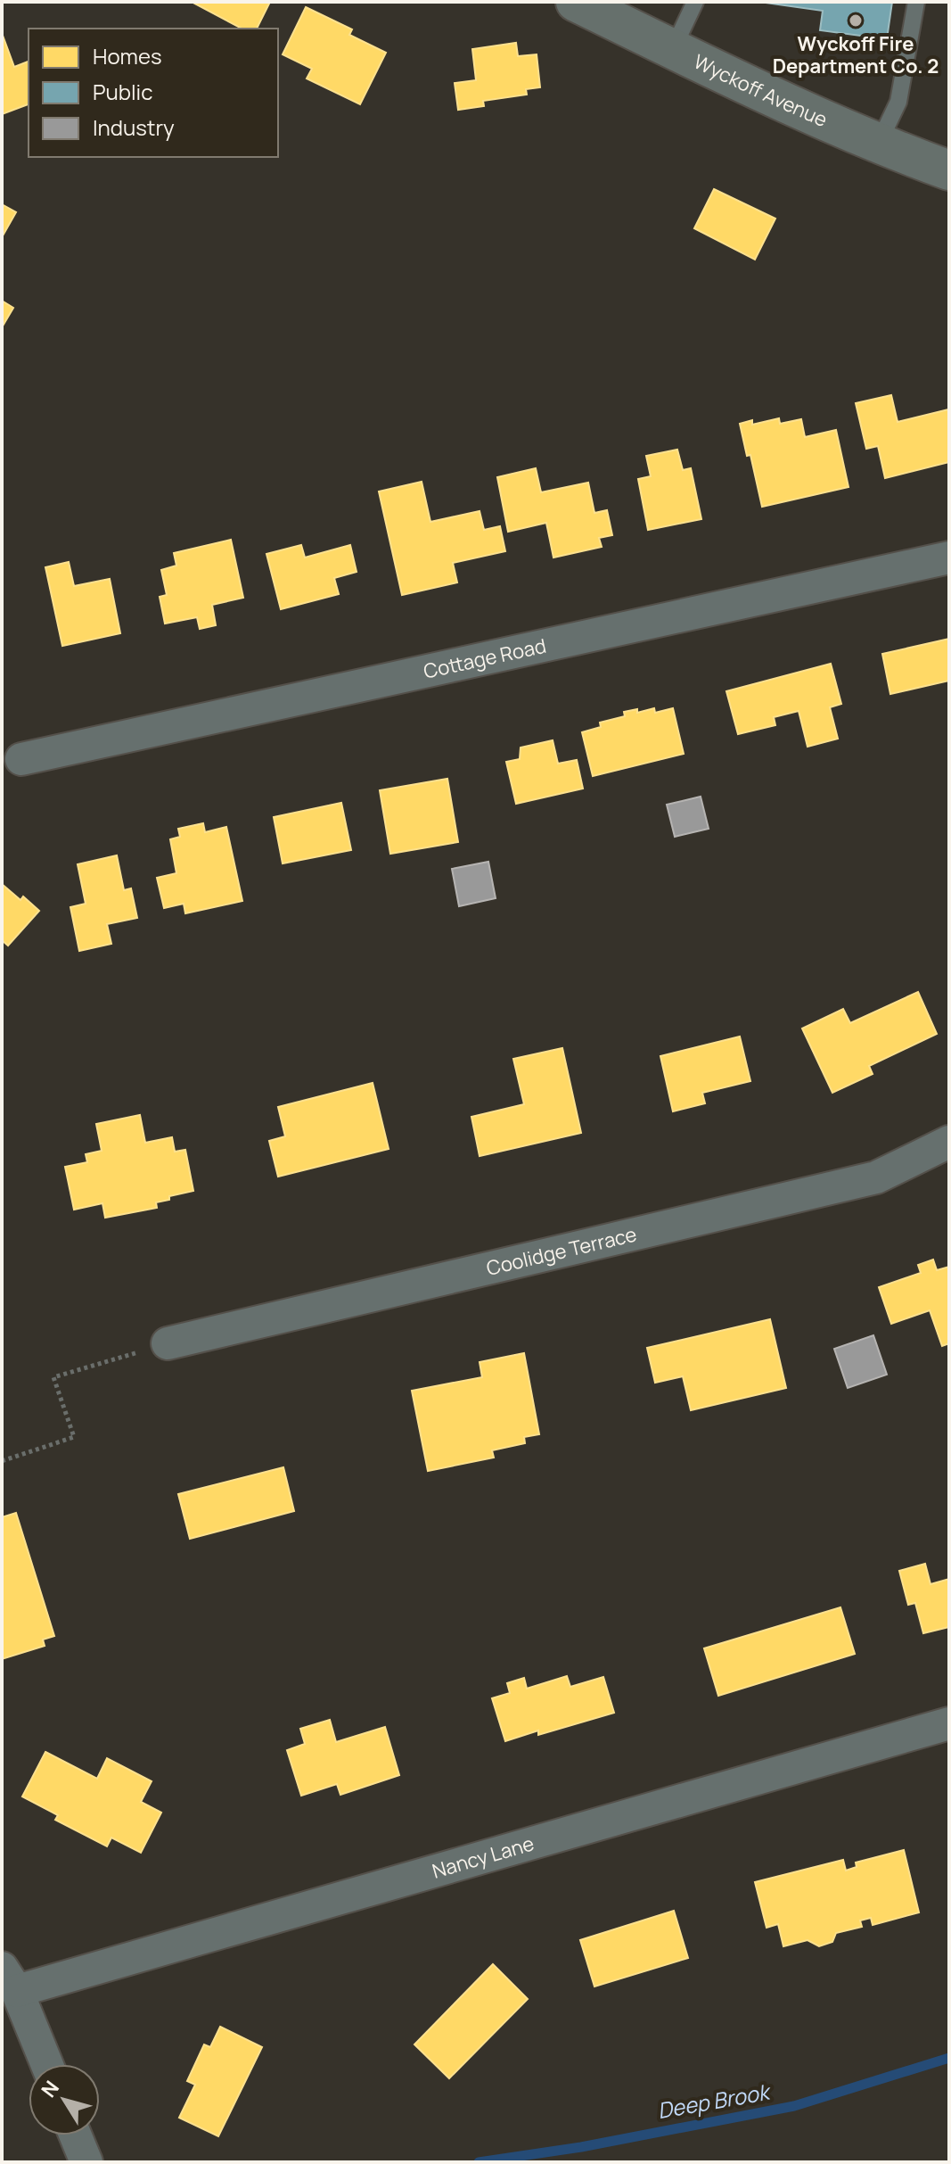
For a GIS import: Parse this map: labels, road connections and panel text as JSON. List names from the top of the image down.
{
  "streets": {
    "main road": ["Wyckoff Avenue"],
    "street": ["Cottage Road", "Coolidge Terrace", "Nancy Lane"]
  },
  "water": ["Deep Brook"],
  "places": ["Wyckoff Fire Department Co. 2"],
  "legend": ["Homes", "Public", "Industry"],
  "north": "top left"
}
